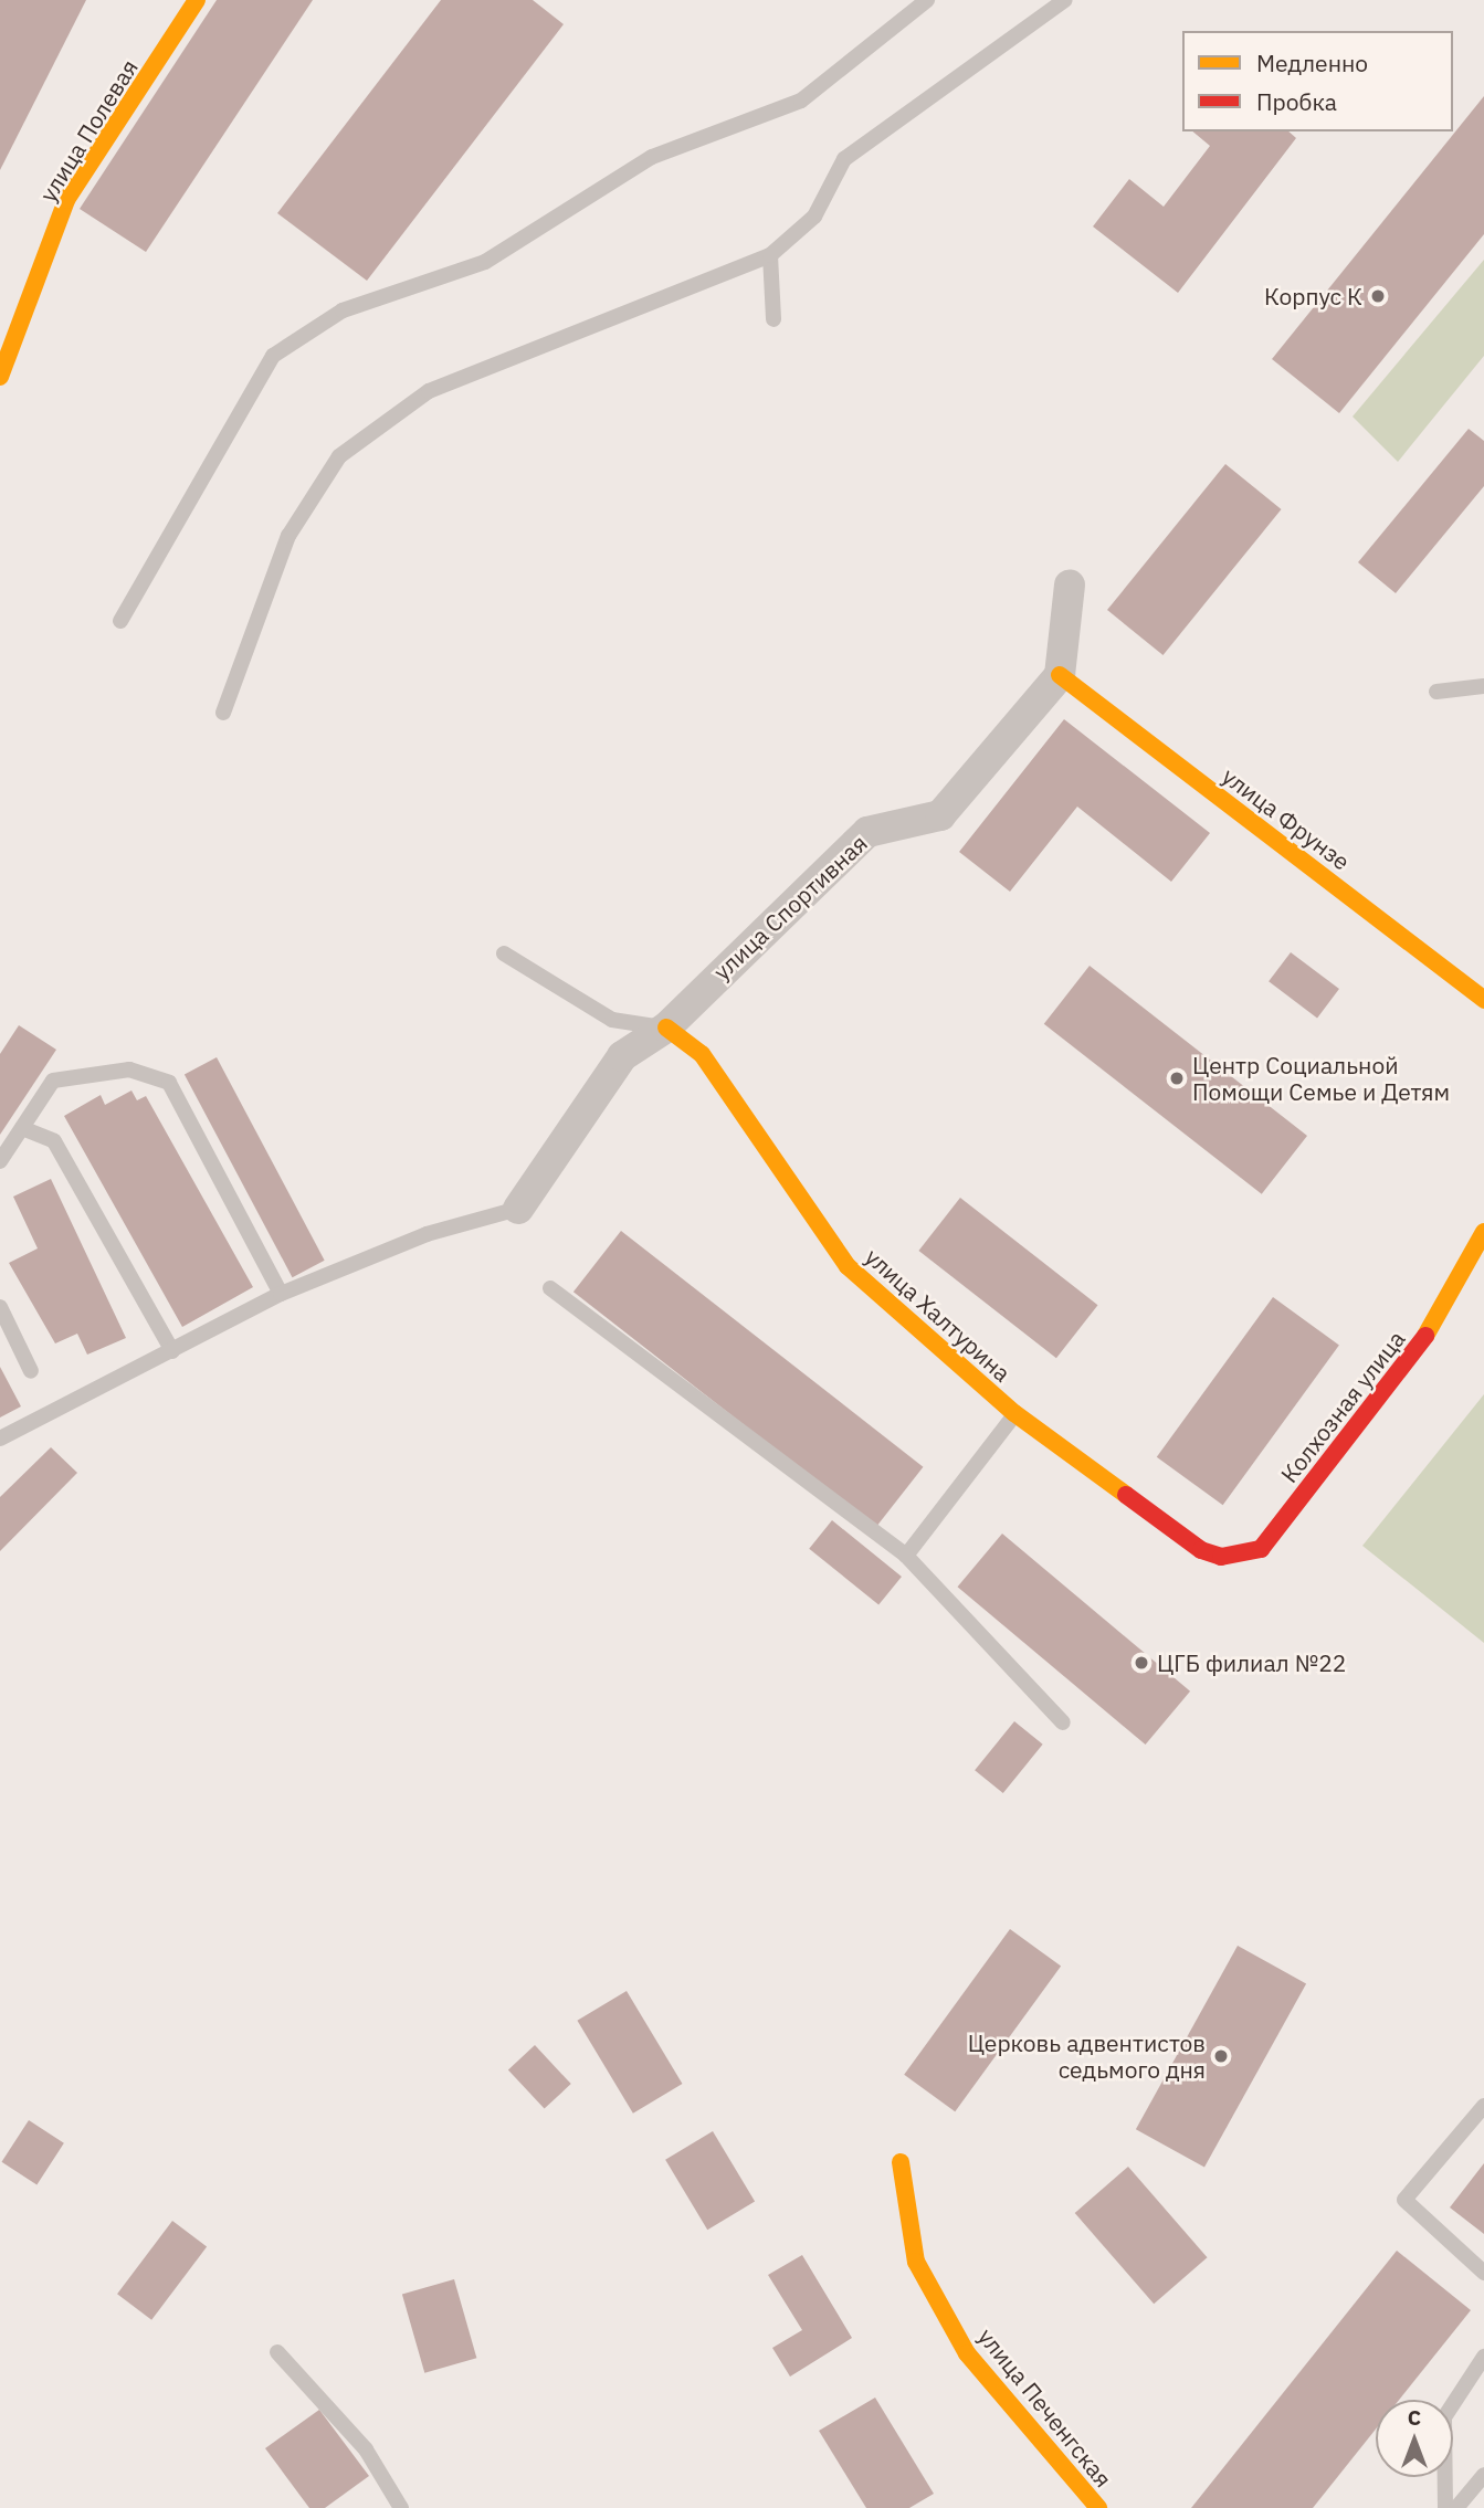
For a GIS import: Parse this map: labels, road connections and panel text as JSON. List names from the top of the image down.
{
  "streets": {
    "street": [
      "улица Полевая",
      "улица Фрунзе",
      "улица Спортивная",
      "улица Халтурина",
      "Колхозная улица",
      "улица Печенгская"
    ]
  },
  "crossings": [
    ["улица Фрунзе", "улица Спортивная"],
    ["улица Спортивная", "улица Халтурина"],
    ["улица Халтурина", "Колхозная улица"]
  ],
  "places": [
    "Корпус К",
    "Центр Социальной Помощи Семье и Детям",
    "ЦГБ филиал №22",
    "Церковь адвентистов седьмого дня"
  ],
  "legend": ["Медленно", "Пробка"],
  "north": "top"
}
